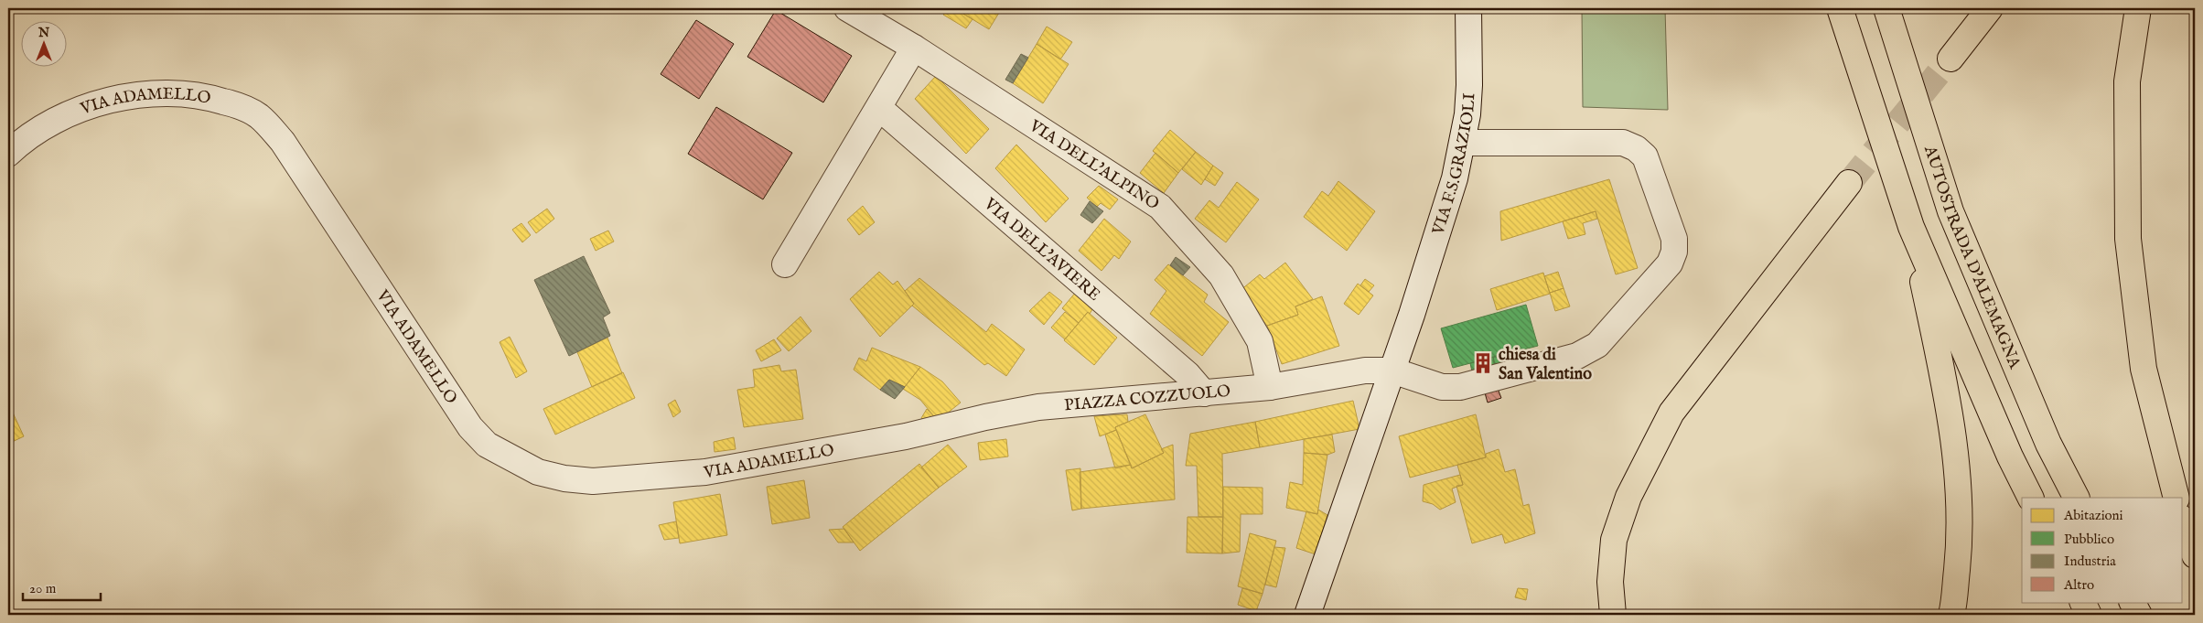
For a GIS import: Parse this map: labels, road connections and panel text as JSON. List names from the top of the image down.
{
  "streets": {
    "highway": ["AUTOSTRADA D'ALEMAGNA"],
    "street": [
      "VIA ADAMELLO",
      "VIA F.S.GRAZIOLI",
      "VIA DELL'ALPINO",
      "VIA DELL'AVIERE",
      "PIAZZA COZZUOLO"
    ]
  },
  "crossings": [
    ["VIA ADAMELLO", "PIAZZA COZZUOLO"],
    ["VIA F.S.GRAZIOLI", "PIAZZA COZZUOLO"],
    ["VIA DELL'ALPINO", "PIAZZA COZZUOLO"],
    ["VIA DELL'AVIERE", "PIAZZA COZZUOLO"]
  ],
  "places": {
    "building": ["chiesa di San Valentino"]
  },
  "legend": [
    "Abitazioni",
    "Pubblico",
    "Industria",
    "Altro"
  ],
  "scale_bar": "20 m",
  "north": "top"
}
